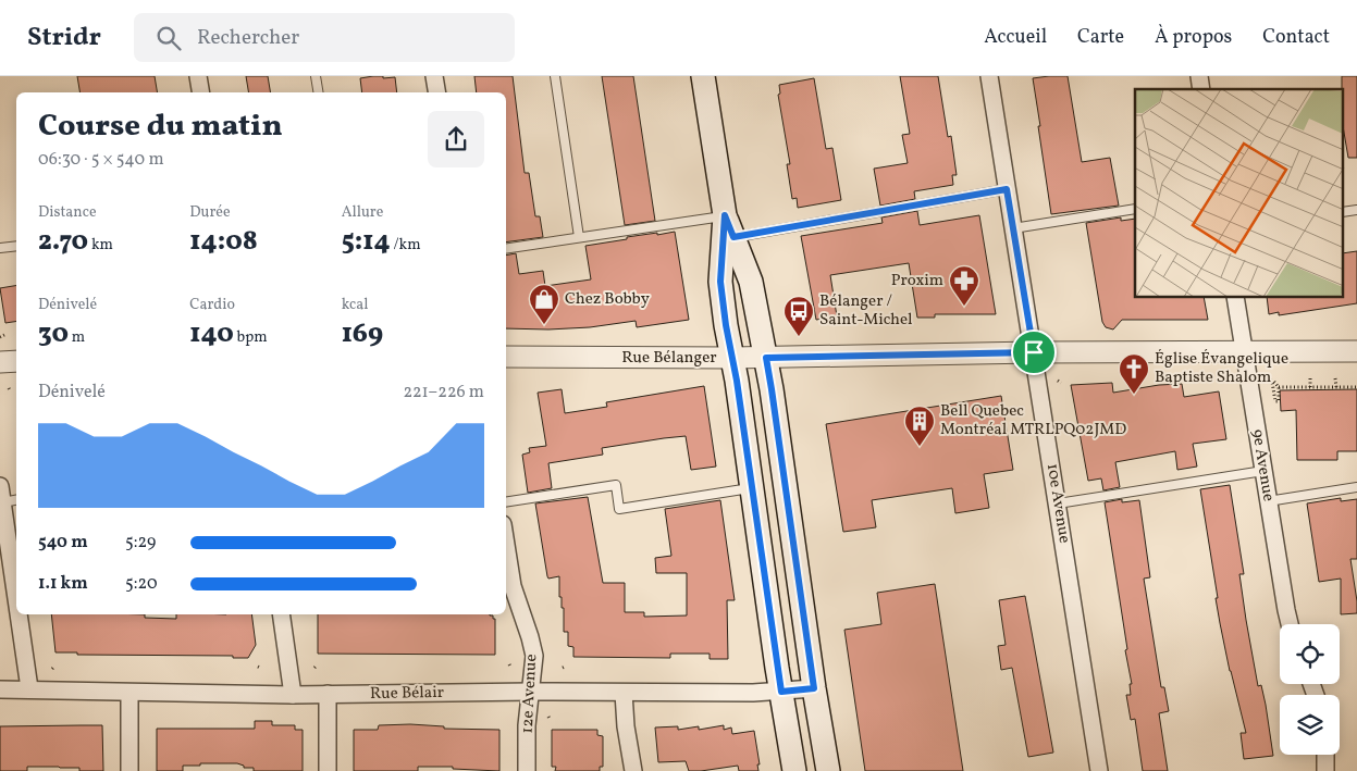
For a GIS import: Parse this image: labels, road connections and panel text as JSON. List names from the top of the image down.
{
  "streets": {
    "street": [
      "Rue Bélanger",
      "9e Avenue",
      "10e Avenue",
      "Rue Bélair",
      "12e Avenue"
    ]
  },
  "crossings": [
    ["Rue Bélanger", "9e Avenue"],
    ["Rue Bélanger", "10e Avenue"],
    ["Rue Bélair", "12e Avenue"]
  ],
  "places": {
    "pharmacy": ["Proxim"],
    "shop": ["Chez Bobby"],
    "bus stop": ["Bélanger / Saint-Michel"],
    "church": ["Église Évangelique Baptiste Shalom"],
    "building": ["Bell Quebec Montréal MTRLPQ02JMD"]
  },
  "page": {
    "header": "Stridr",
    "search": "Rechercher",
    "nav": [
      "Accueil",
      "Carte",
      "À propos",
      "Contact"
    ],
    "heading": ["Course du matin", "06:30 · 5 × 540 m"],
    "stats": [
      ["Distance", "2.70 km"],
      ["Durée", "14:08"],
      ["Allure", "5:14 /km"],
      ["Dénivelé", "30 m"],
      ["Cardio", "140 bpm"],
      ["kcal", "169"]
    ],
    "chart": ["Dénivelé", "221–226 m"],
    "list": [
      {
        "name": "540 m",
        "note": "5:29"
      },
      {
        "name": "1.1 km",
        "note": "5:20"
      }
    ]
  }
}
